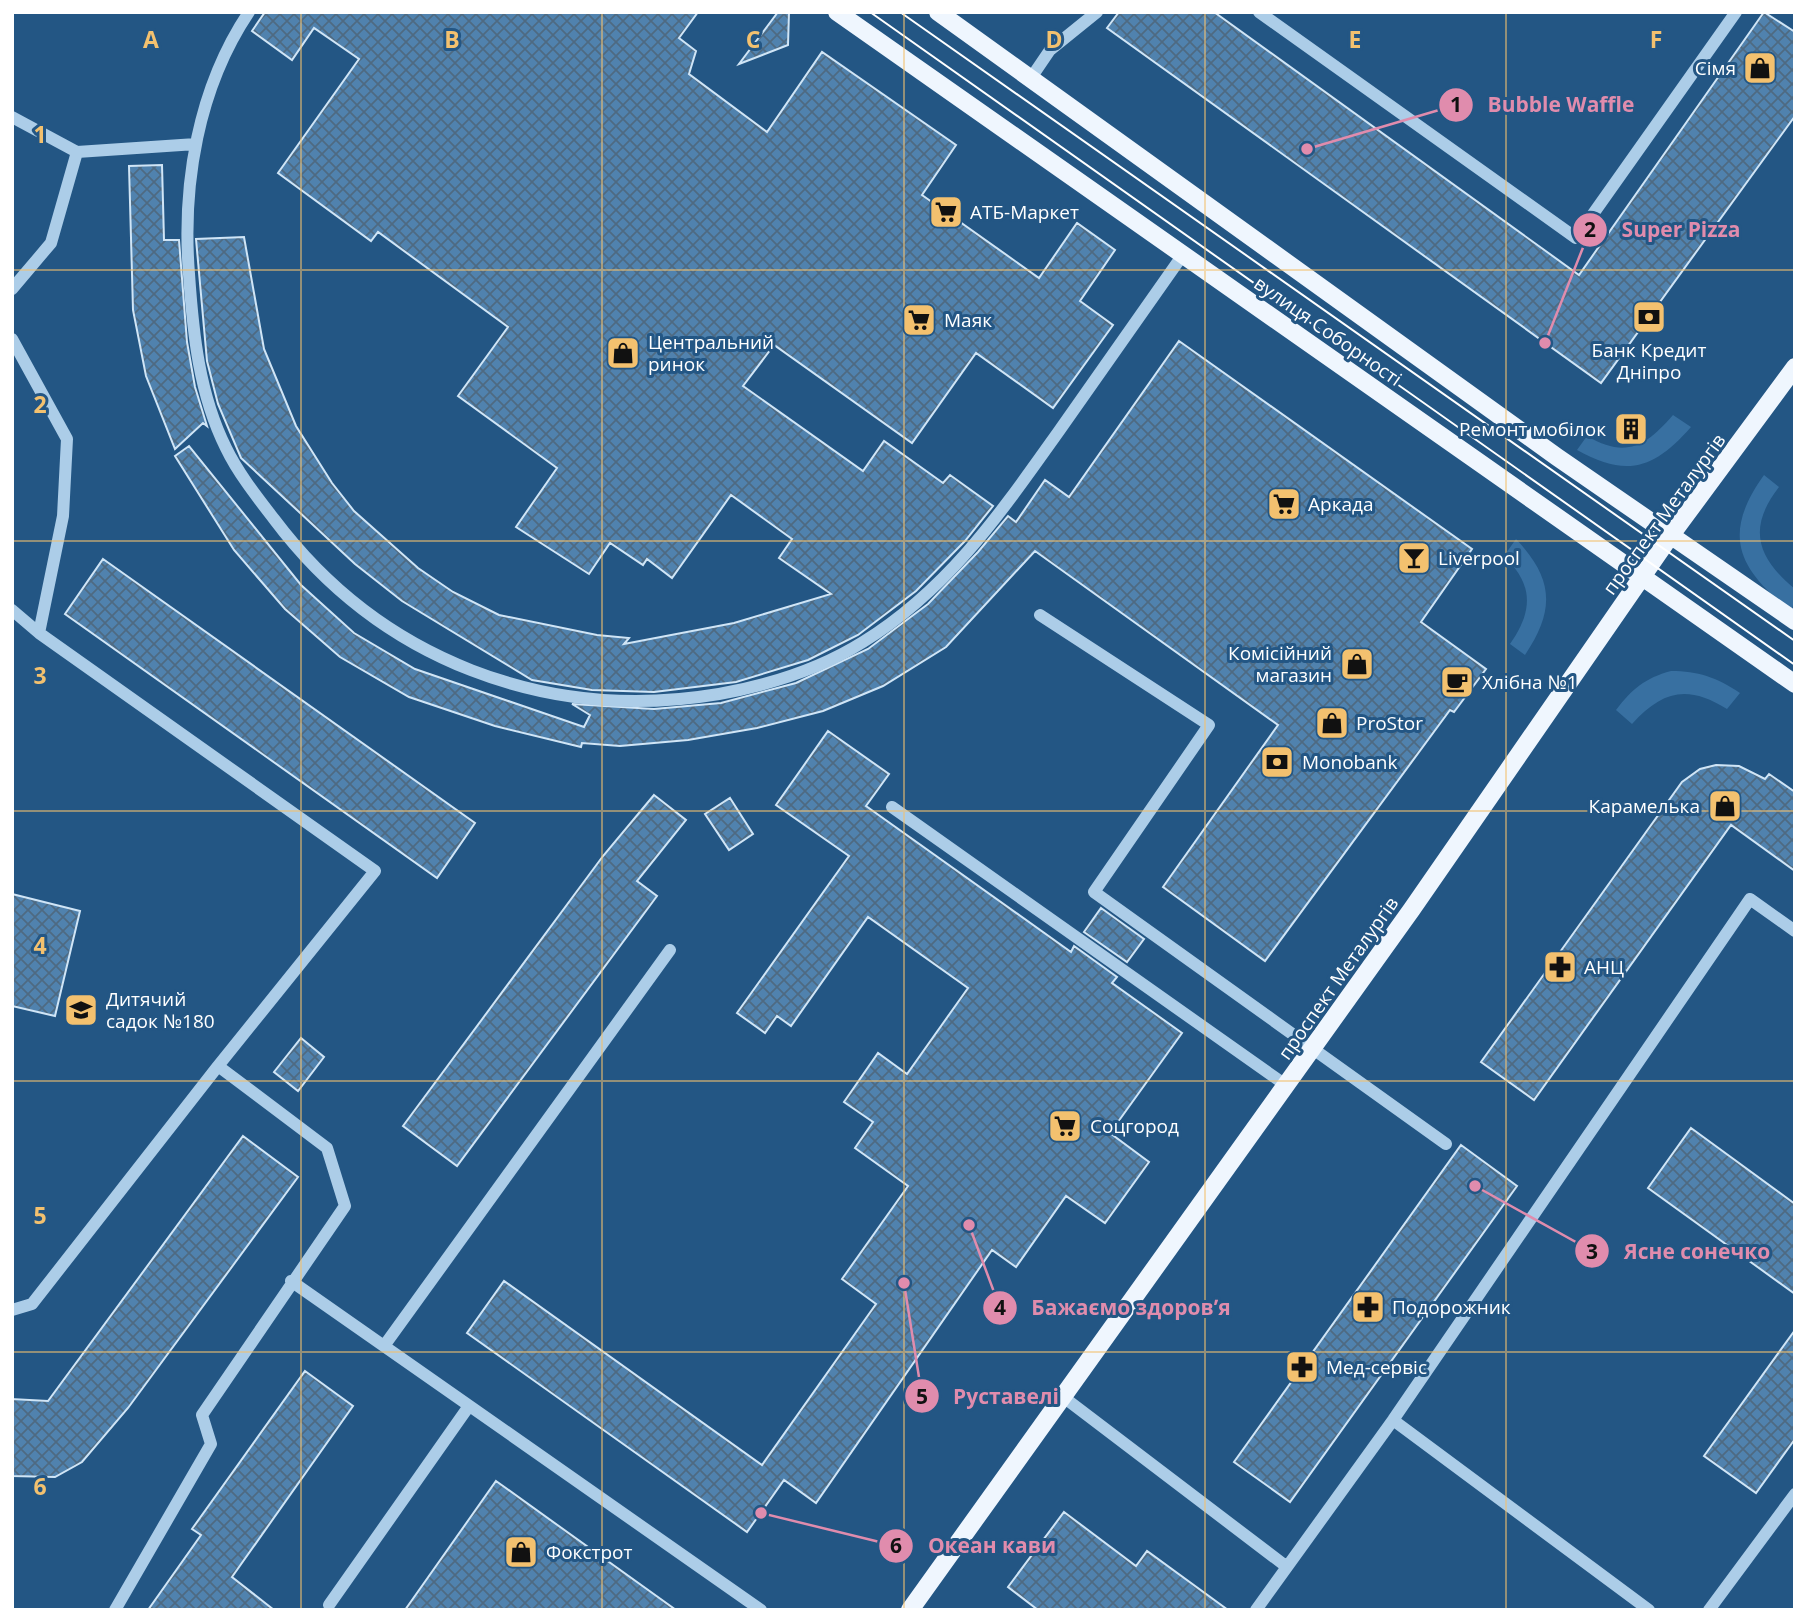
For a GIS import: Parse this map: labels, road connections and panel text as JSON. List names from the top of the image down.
{
  "streets": {
    "main road": ["вулиця Соборності", "проспект Металургів"]
  },
  "crossings": [
    ["вулиця Соборності", "проспект Металургів"]
  ],
  "places": {
    "shop": [
      "Сімя",
      "Центральний ринок",
      "Комісійний магазин",
      "ProStor",
      "Карамелька",
      "Фокстрот"
    ],
    "other": [
      "Bubble Waffle",
      "Super Pizza",
      "Ясне сонечко",
      "Бажаємо здоровʼя",
      "Руставелі",
      "Океан кави"
    ],
    "supermarket": [
      "АТБ-Маркет",
      "Маяк",
      "Аркада",
      "Соцгород"
    ],
    "bank": ["Банк Кредит Дніпро", "Monobank"],
    "building": ["Ремонт мобілок"],
    "bar": ["Liverpool"],
    "cafe": ["Хлібна №1"],
    "pharmacy": ["АНЦ", "Подорожник", "Мед-сервіс"],
    "school or university": ["Дитячий садок №180"]
  },
  "grid": {
    "columns": [
      "A",
      "B",
      "C",
      "D",
      "E",
      "F"
    ],
    "rows": [
      "1",
      "2",
      "3",
      "4",
      "5",
      "6"
    ]
  }
}
